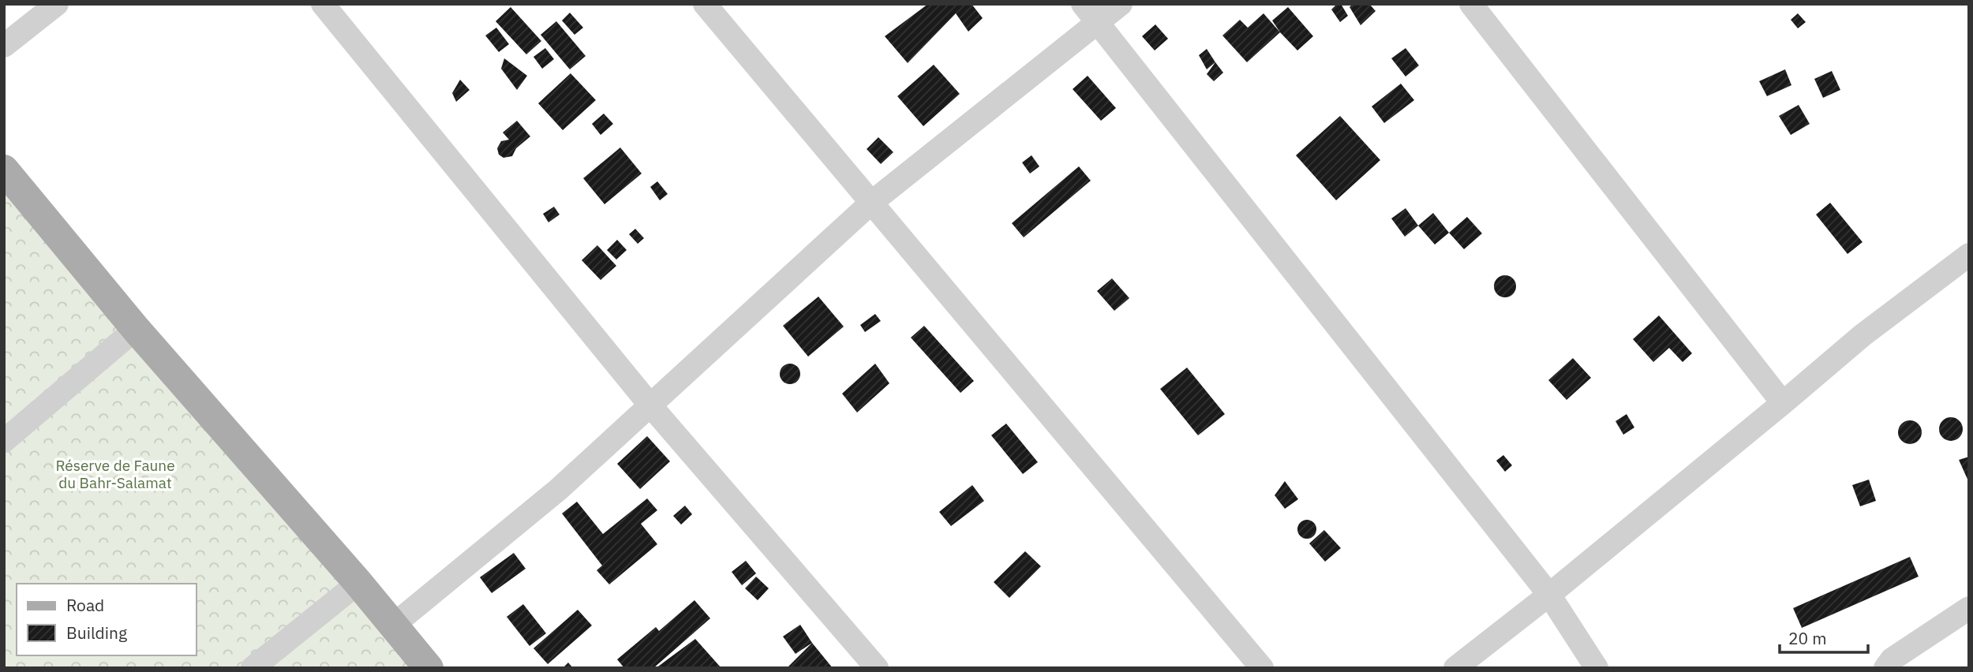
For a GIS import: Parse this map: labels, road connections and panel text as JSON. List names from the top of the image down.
{
  "parks": ["Réserve de Faune du Bahr-Salamat"],
  "legend": ["Road", "Building"],
  "scale_bar": "20 m"
}
